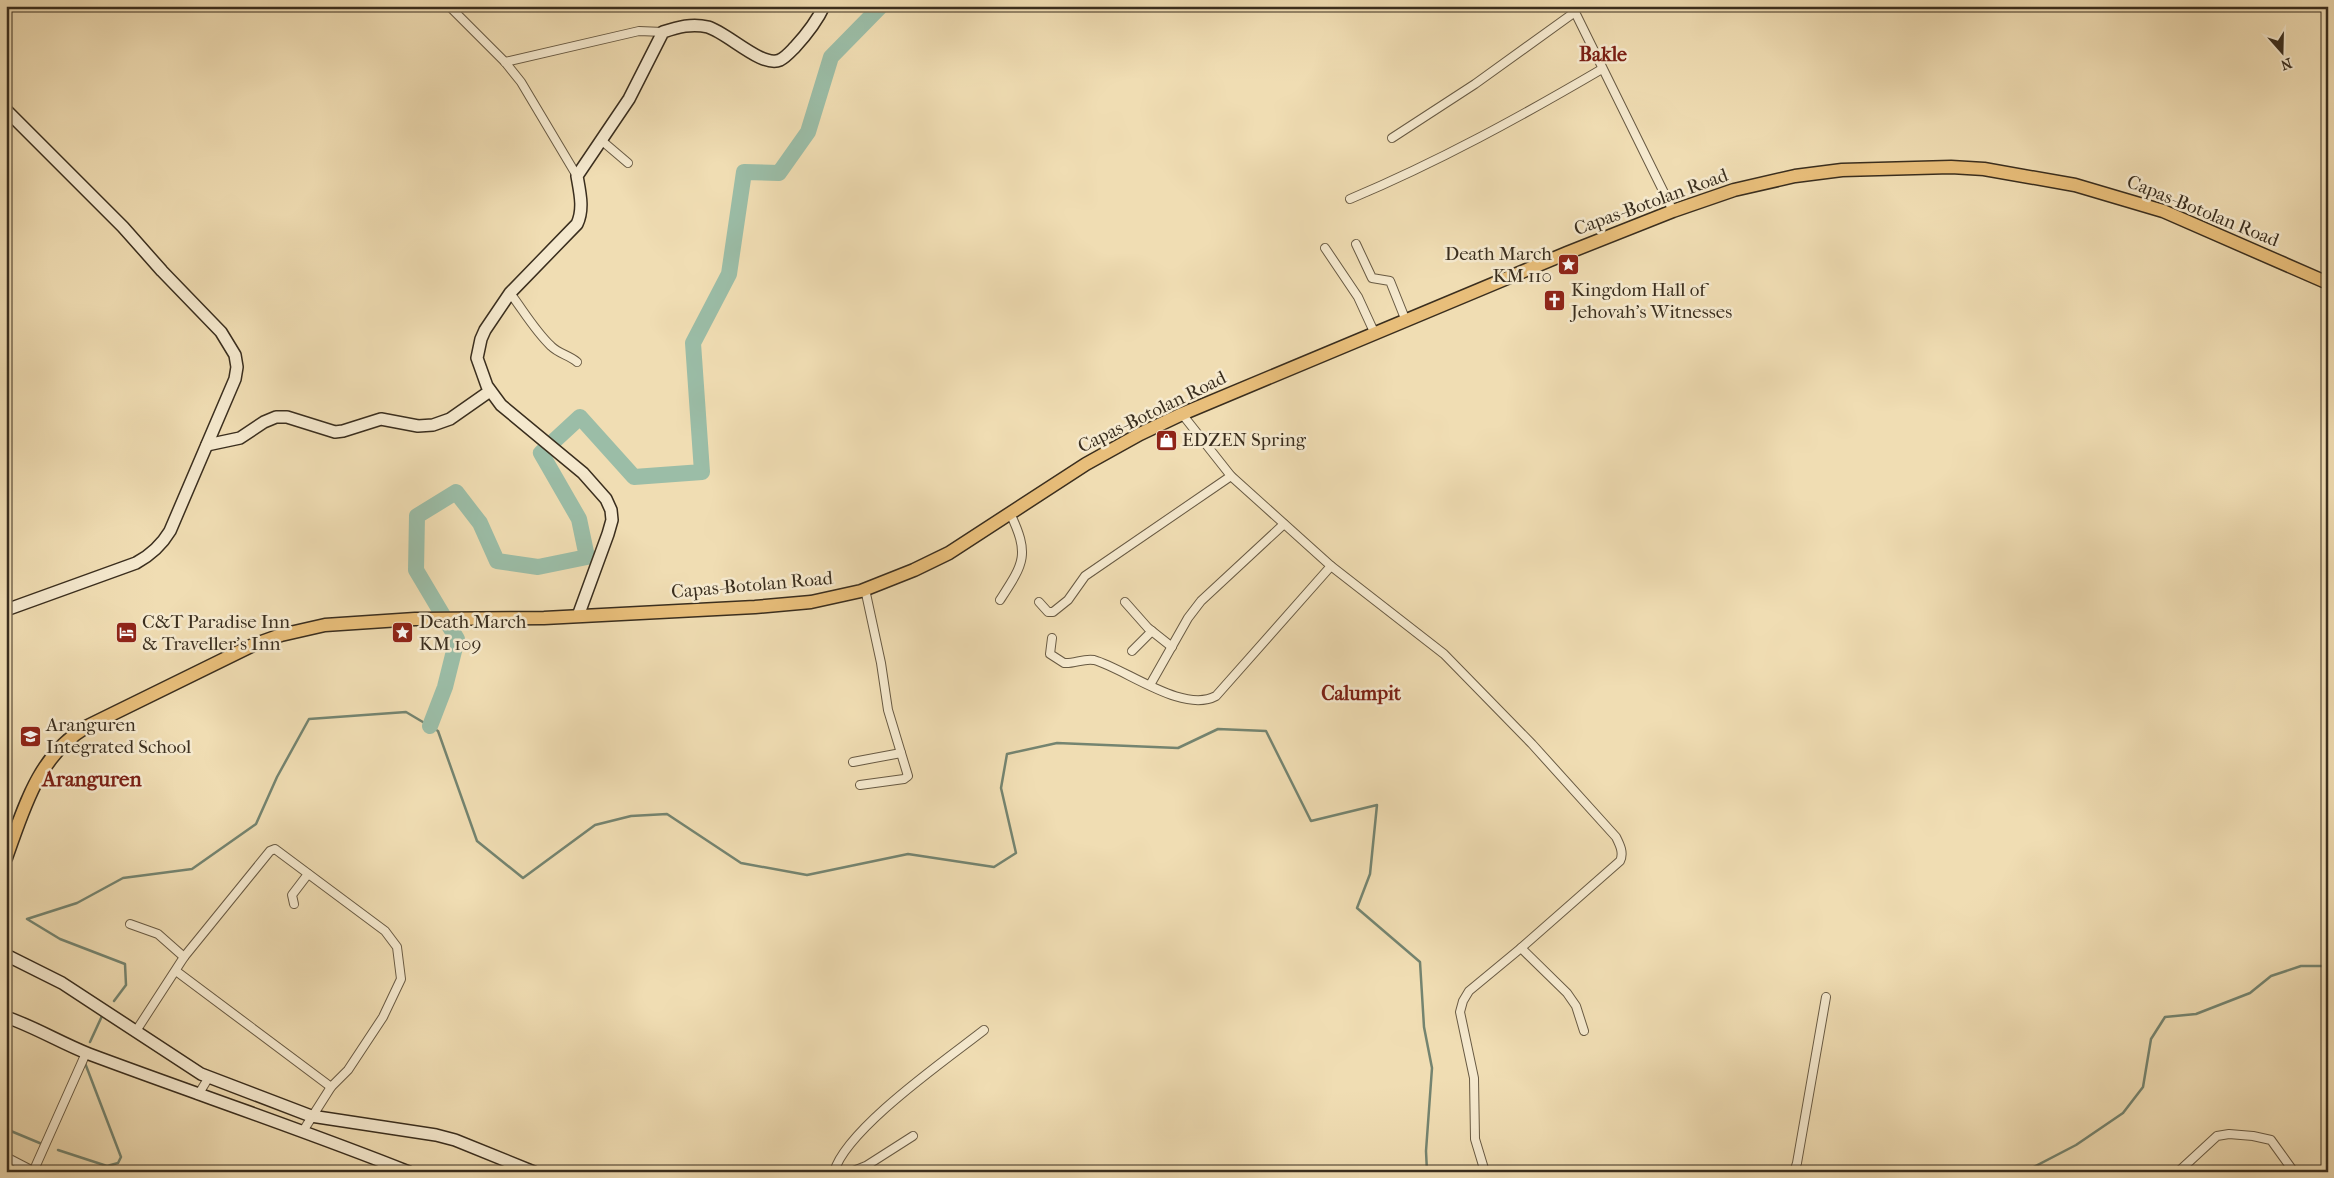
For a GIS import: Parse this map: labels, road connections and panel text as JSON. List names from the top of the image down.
{
  "streets": {
    "main road": ["Capas-Botolan Road"]
  },
  "districts": ["Bakle", "Calumpit", "Aranguren"],
  "places": {
    "place": ["Death March KM 110", "Death March KM 109"],
    "church": ["Kingdom Hall of Jehovah's Witnesses"],
    "shop": ["EDZEN Spring"],
    "hotel": ["C&T Paradise Inn & Traveller's Inn"],
    "school or university": ["Aranguren Integrated School"]
  },
  "north": "bottom"
}
